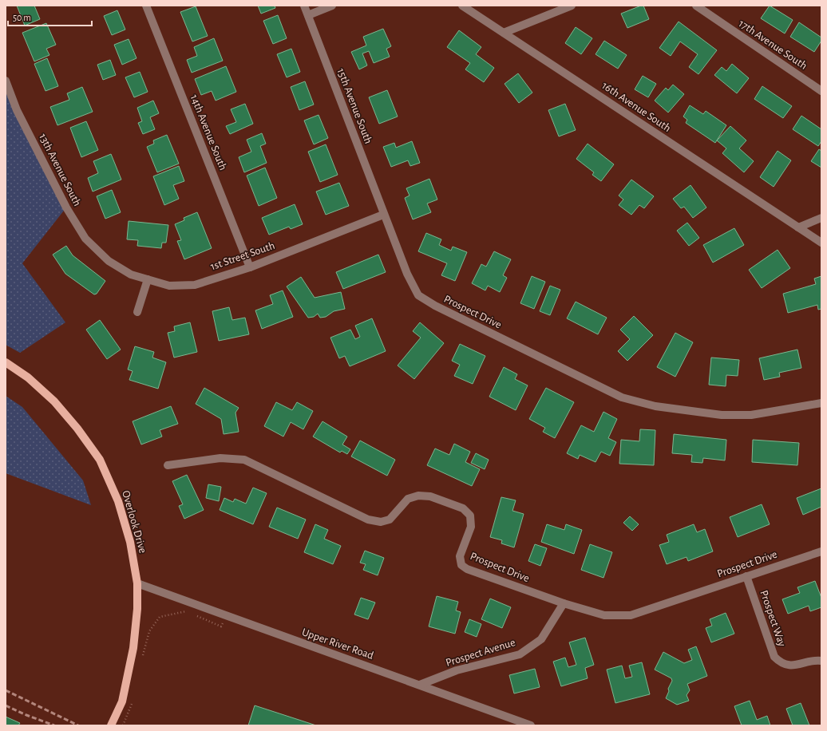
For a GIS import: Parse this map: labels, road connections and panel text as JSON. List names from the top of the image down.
{
  "streets": {
    "main road": ["Overlook Drive"],
    "street": [
      "17th Avenue South",
      "15th Avenue South",
      "16th Avenue South",
      "14th Avenue South",
      "13th Avenue South",
      "1st Street South",
      "Prospect Drive",
      "Prospect Way",
      "Upper River Road",
      "Prospect Avenue"
    ]
  },
  "crossings": [
    ["15th Avenue South", "1st Street South"],
    ["15th Avenue South", "Prospect Drive"],
    ["14th Avenue South", "1st Street South"],
    ["13th Avenue South", "1st Street South"],
    ["1st Street South", "Prospect Drive"],
    ["Prospect Drive", "Prospect Way"],
    ["Prospect Drive", "Prospect Avenue"],
    ["Overlook Drive", "Upper River Road"],
    ["Upper River Road", "Prospect Avenue"]
  ],
  "scale_bar": "50 m"
}
